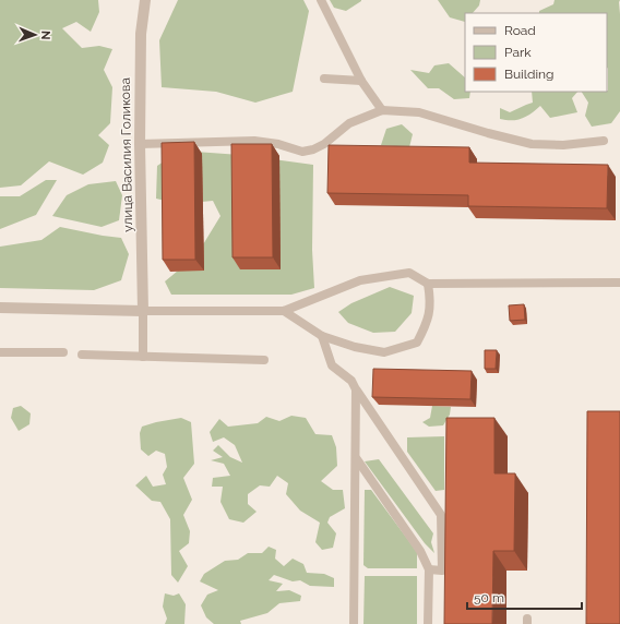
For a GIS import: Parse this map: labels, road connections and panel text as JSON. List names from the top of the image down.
{
  "streets": {
    "street": ["улица Василия Голикова"]
  },
  "legend": ["Road", "Park", "Building"],
  "scale_bar": "50 m",
  "north": "right"
}
